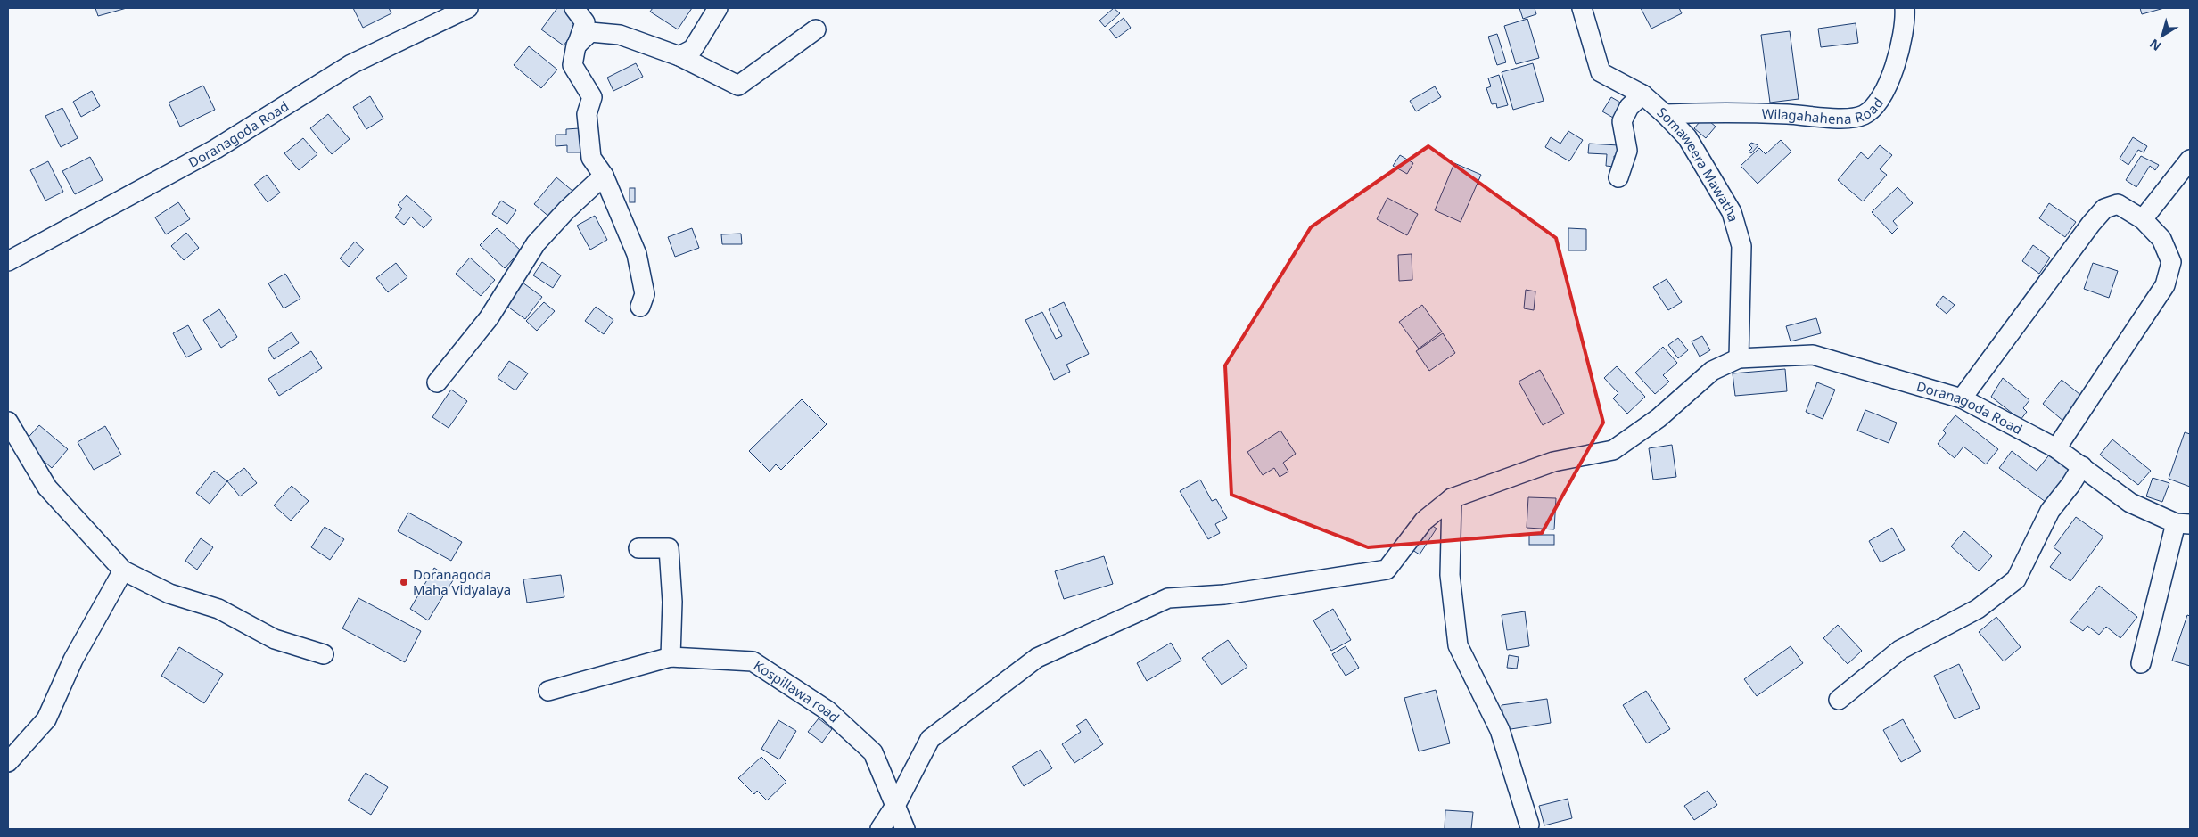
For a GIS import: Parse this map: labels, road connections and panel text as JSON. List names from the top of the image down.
{
  "streets": {
    "street": [
      "Wilagahahena Road",
      "Doranagoda Road",
      "Somaweera Mawatha",
      "Kospillawa road"
    ]
  },
  "crossings": [
    ["Wilagahahena Road", "Somaweera Mawatha"],
    ["Doranagoda Road", "Somaweera Mawatha"]
  ],
  "places": ["Doranagoda Maha Vidyalaya"],
  "north": "bottom left"
}
